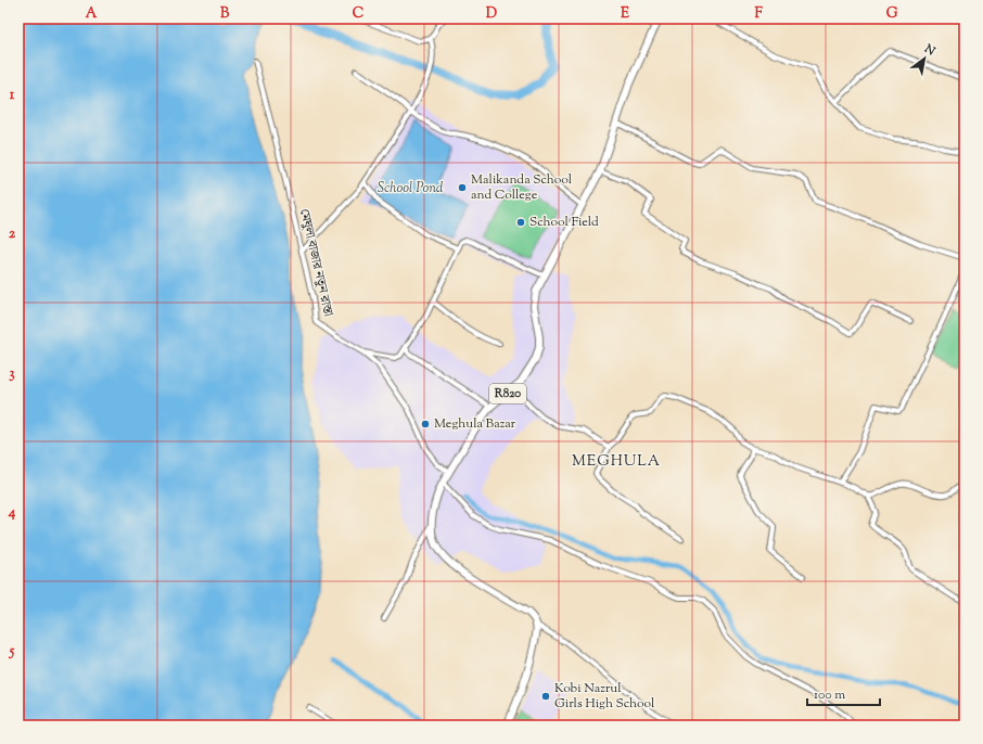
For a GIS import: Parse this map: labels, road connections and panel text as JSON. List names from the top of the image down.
{
  "streets": {
    "main road": ["R820"],
    "street": ["মেঘুলা বাজার নতুন রাস্তা"]
  },
  "crossings": [
    ["মেঘুলা বাজার নতুন রাস্তা", "R820"]
  ],
  "districts": ["MEGHULA"],
  "water": ["School Pond"],
  "places": [
    "Malikanda School and College",
    "School Field",
    "Meghula Bazar",
    "Kobi Nazrul Girls High School"
  ],
  "scale_bar": "100 m",
  "north": "top right",
  "grid": {
    "columns": [
      "A",
      "B",
      "C",
      "D",
      "E",
      "F",
      "G"
    ],
    "rows": [
      "1",
      "2",
      "3",
      "4",
      "5"
    ]
  }
}
